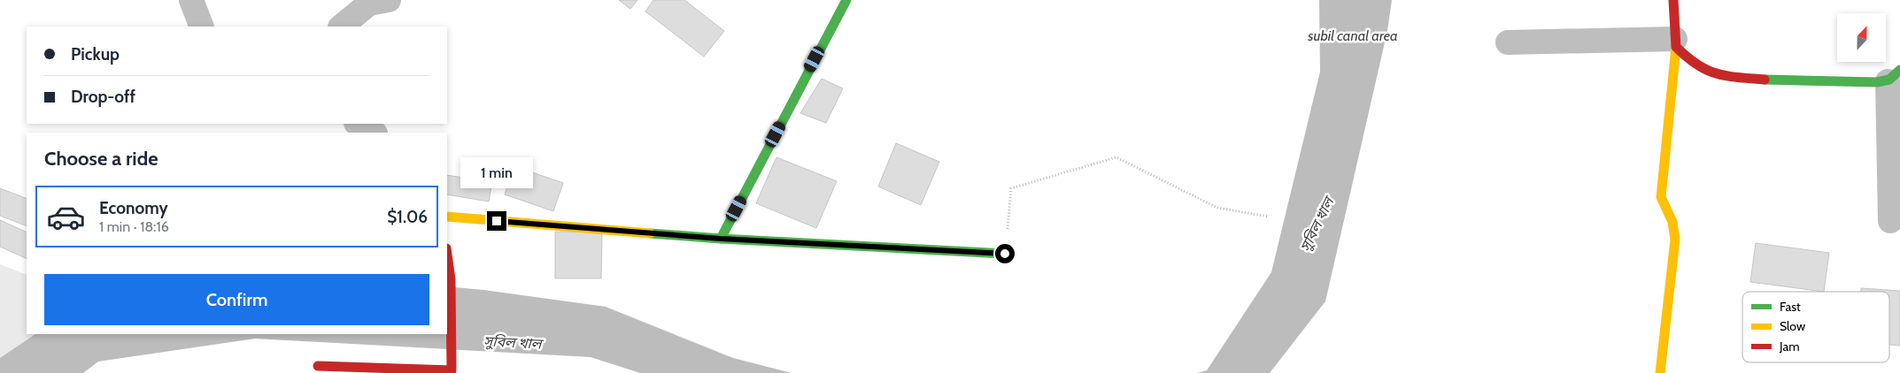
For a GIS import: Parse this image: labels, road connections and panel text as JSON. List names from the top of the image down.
{
  "water": ["subil canal area", "সুবিল খাল"],
  "legend": ["Fast", "Slow", "Jam"],
  "north": "top",
  "page": {
    "banner": ["Pickup", "Drop-off"],
    "heading": "Choose a ride",
    "bubble": "1 min",
    "list": [
      {
        "name": "Economy",
        "note": "1 min · 18:16",
        "value": "$1.06"
      }
    ],
    "buttons": "Confirm"
  }
}
